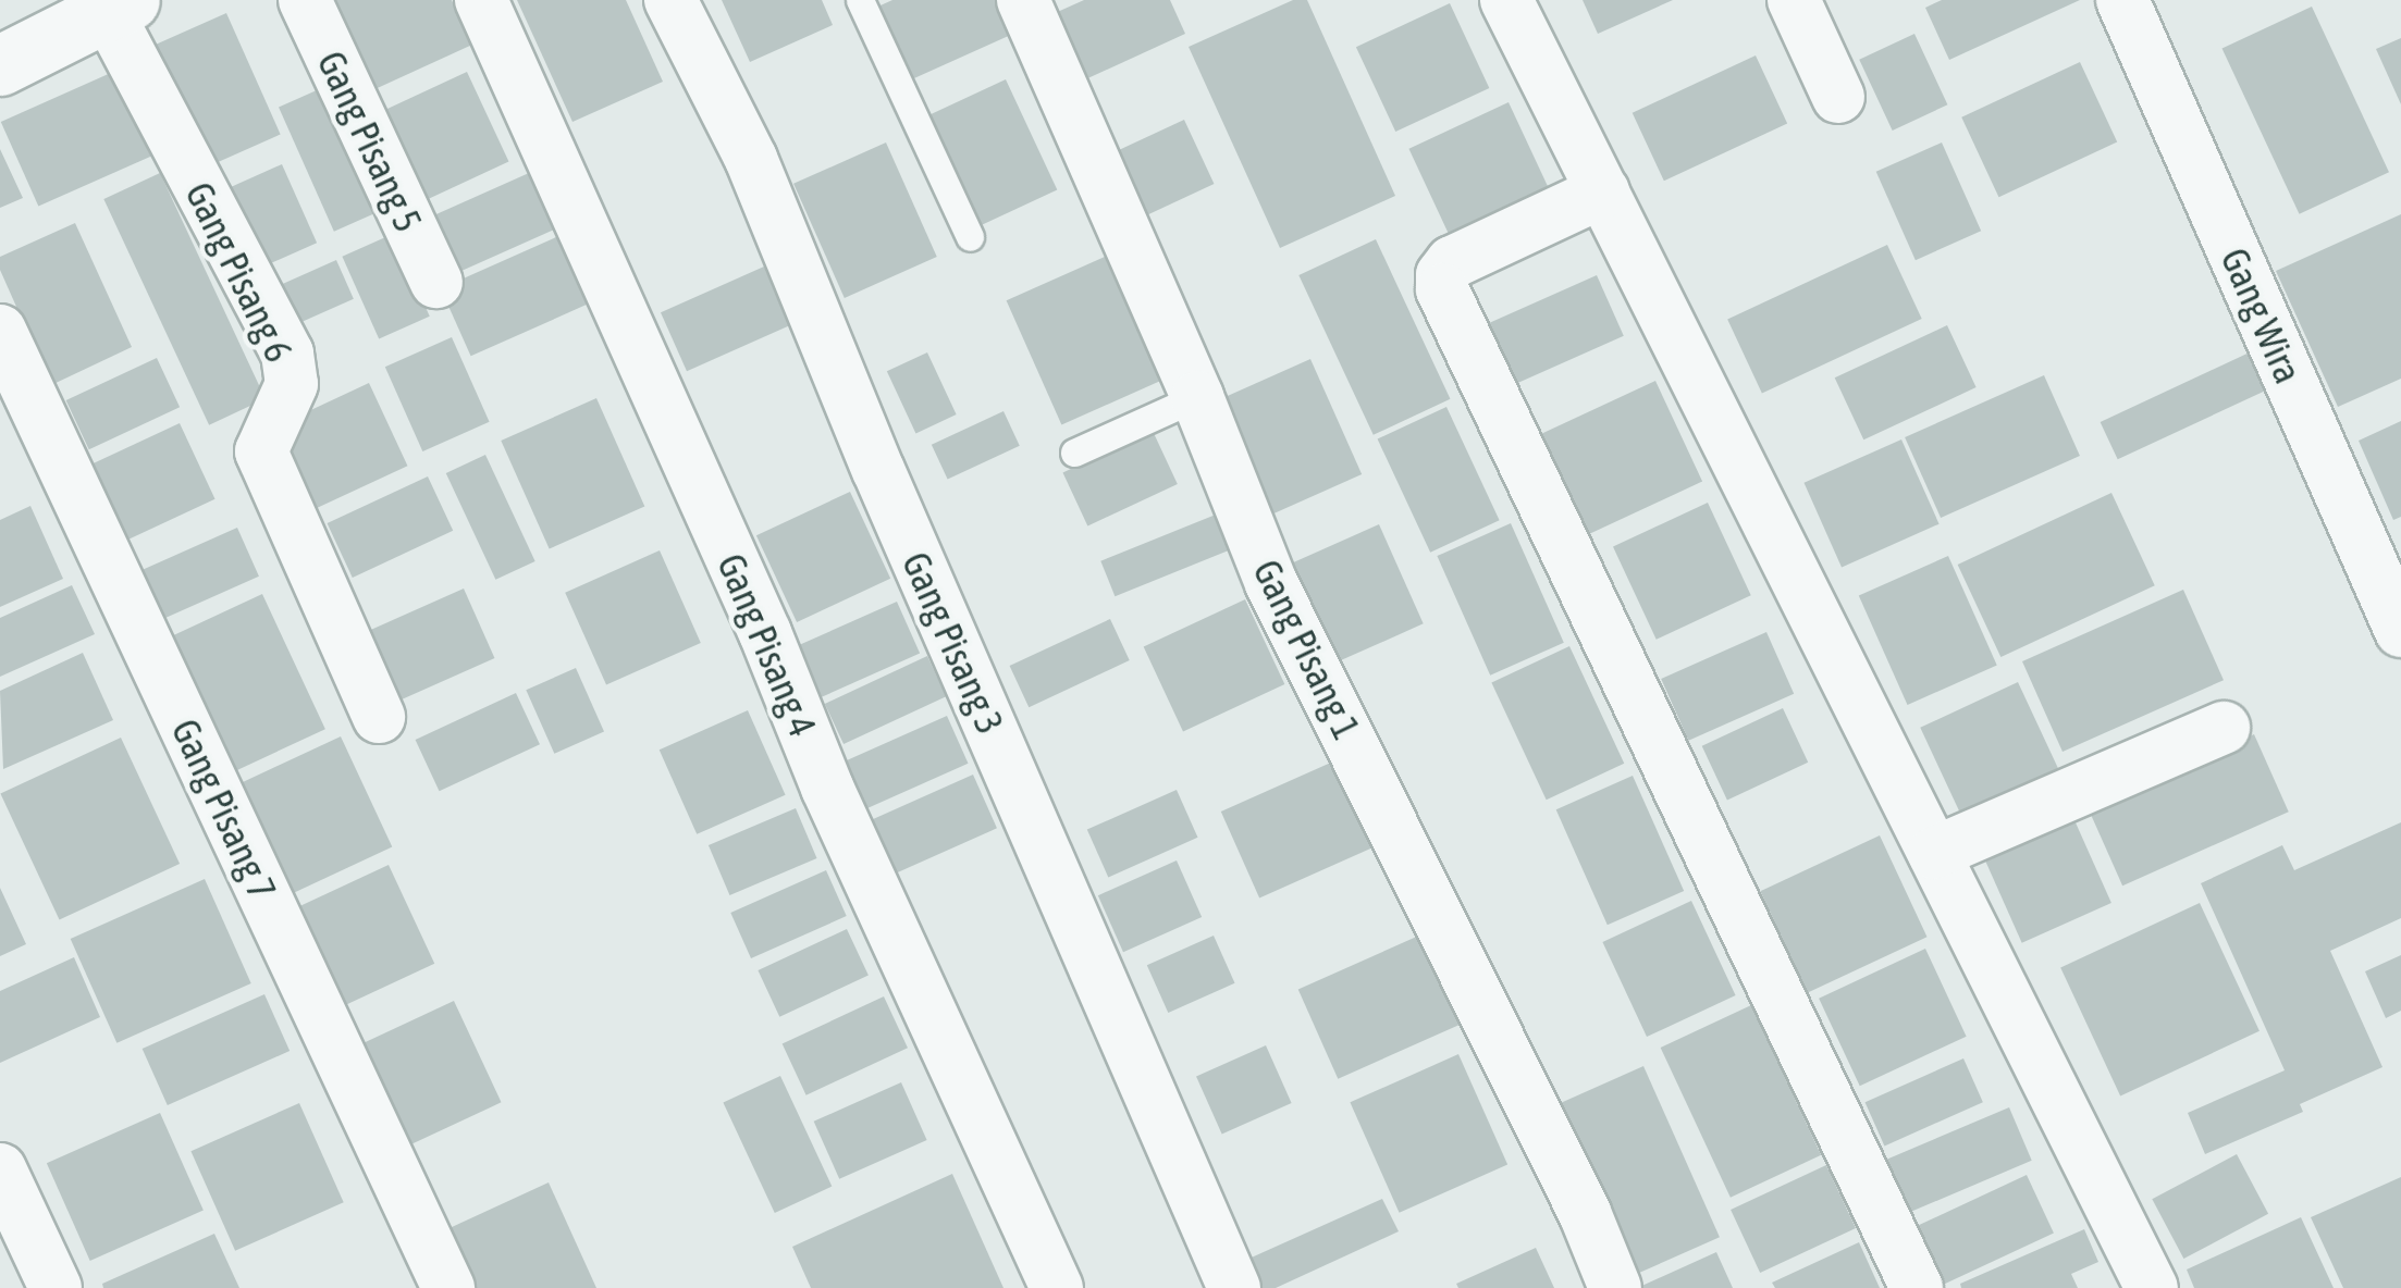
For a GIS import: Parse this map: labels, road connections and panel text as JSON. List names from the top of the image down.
{
  "streets": {
    "street": [
      "Gang Pisang 5",
      "Gang Pisang 6",
      "Gang Wira",
      "Gang Pisang 3",
      "Gang Pisang 4",
      "Gang Pisang 1",
      "Gang Pisang 7"
    ]
  }
}
